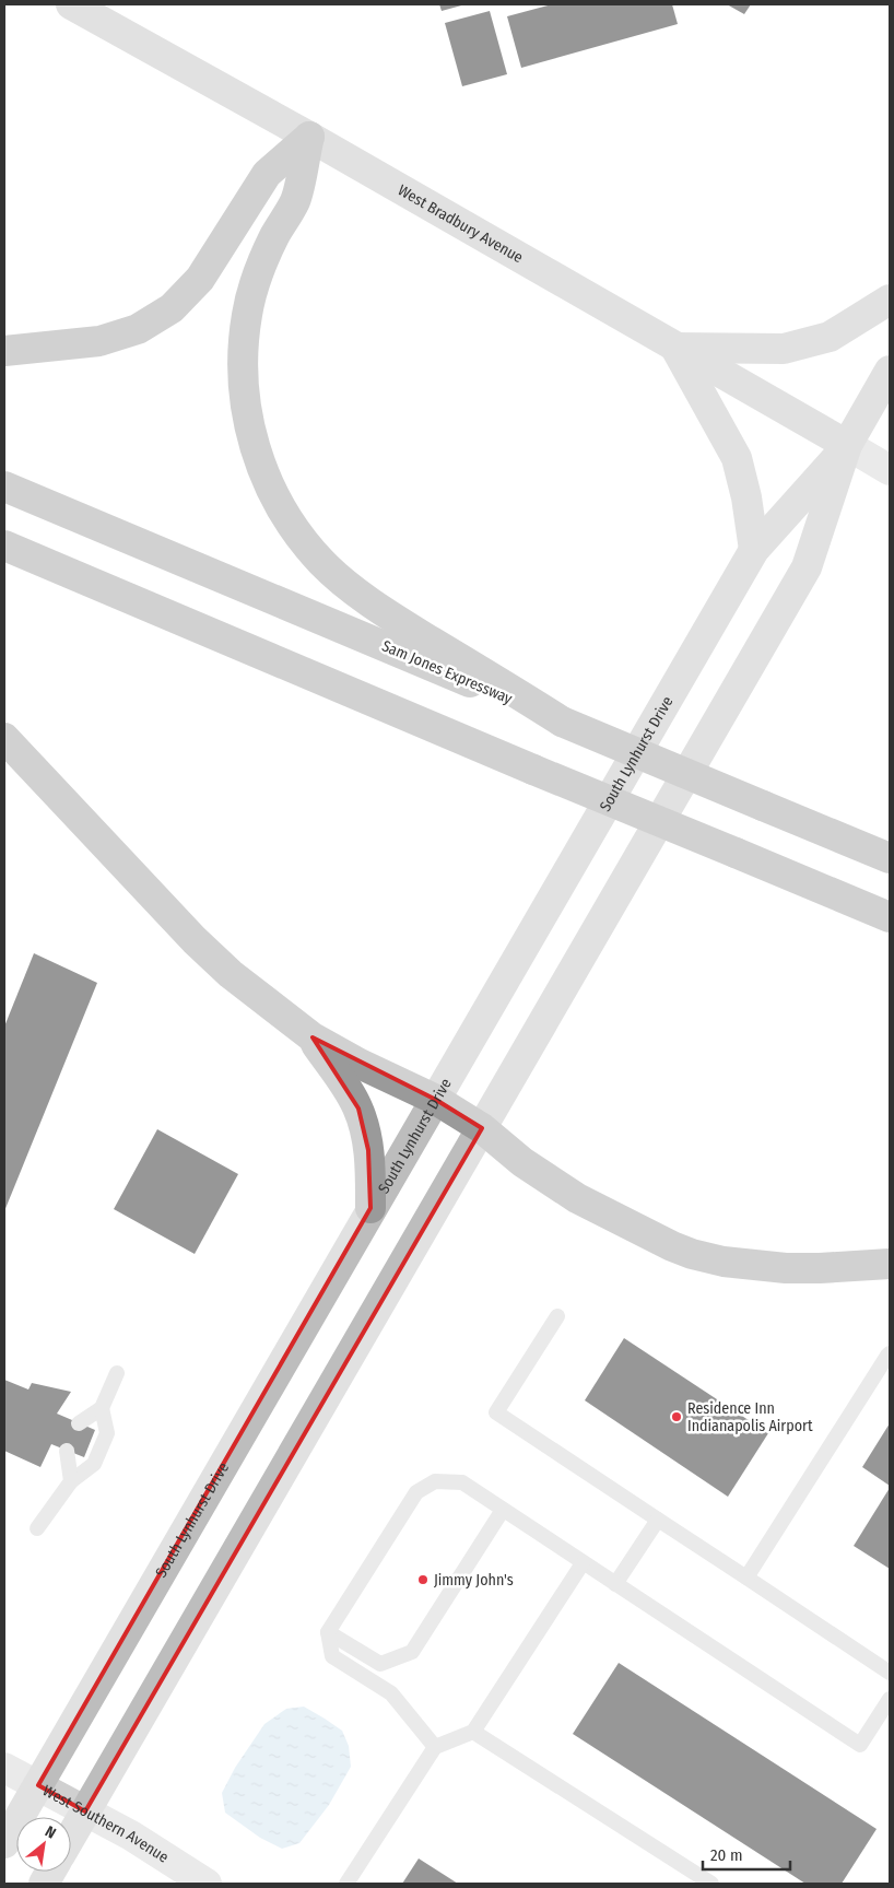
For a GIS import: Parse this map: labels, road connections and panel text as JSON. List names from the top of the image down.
{
  "streets": {
    "highway": ["Sam Jones Expressway"],
    "main road": ["West Bradbury Avenue", "South Lynhurst Drive"],
    "street": ["West Southern Avenue"]
  },
  "crossings": [
    ["West Bradbury Avenue", "South Lynhurst Drive"],
    ["South Lynhurst Drive", "West Southern Avenue"]
  ],
  "places": ["Residence Inn Indianapolis Airport", "Jimmy John's"],
  "scale_bar": "20 m",
  "north": "top right"
}
